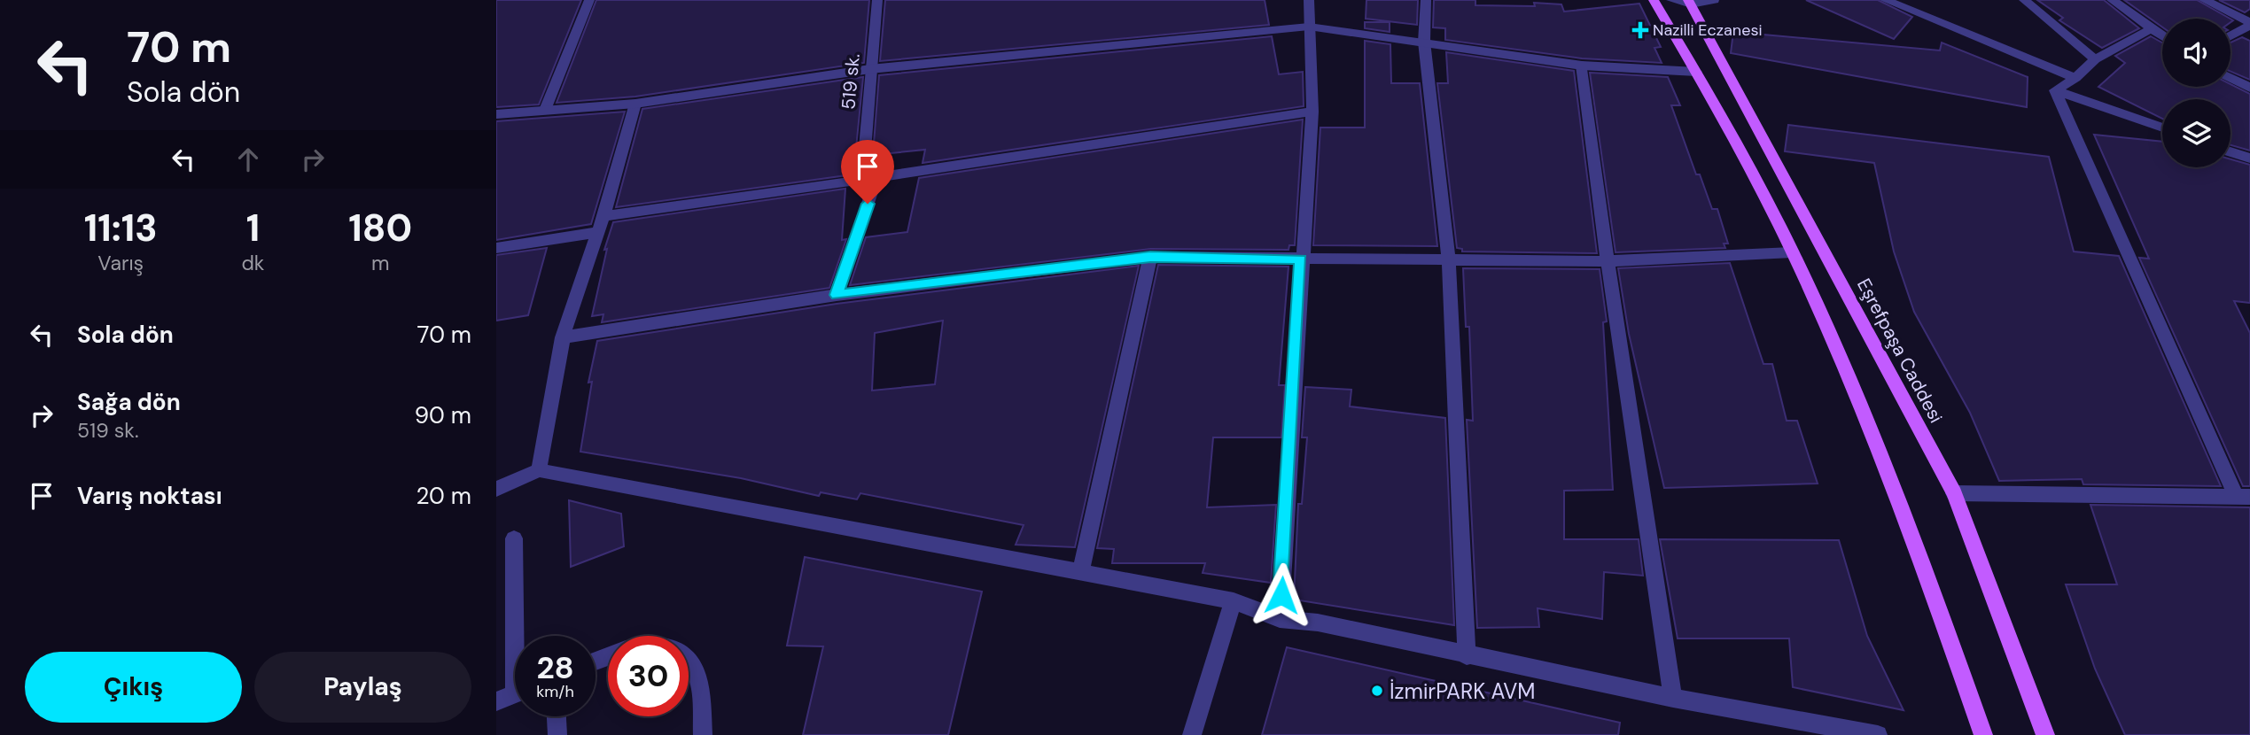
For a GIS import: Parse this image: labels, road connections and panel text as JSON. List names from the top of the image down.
{
  "streets": {
    "main road": ["Eşrefpaşa Caddesi"],
    "street": ["519 sk."]
  },
  "places": {
    "health": ["Nazilli Eczanesi"],
    "other": ["İzmirPARK AVM"]
  },
  "page": {
    "turn": ["70 m", "Sola dön"],
    "eta": [
      "11:13",
      "Varış",
      "1",
      "dk",
      "180",
      "m"
    ],
    "list": [
      {
        "name": "Sola dön",
        "value": "70 m"
      },
      {
        "name": "Sağa dön",
        "note": "519 sk.",
        "value": "90 m"
      },
      {
        "name": "Varış noktası",
        "value": "20 m"
      }
    ],
    "speed": "28 km/h",
    "limit": "30",
    "buttons": ["Çıkış", "Paylaş"]
  }
}
